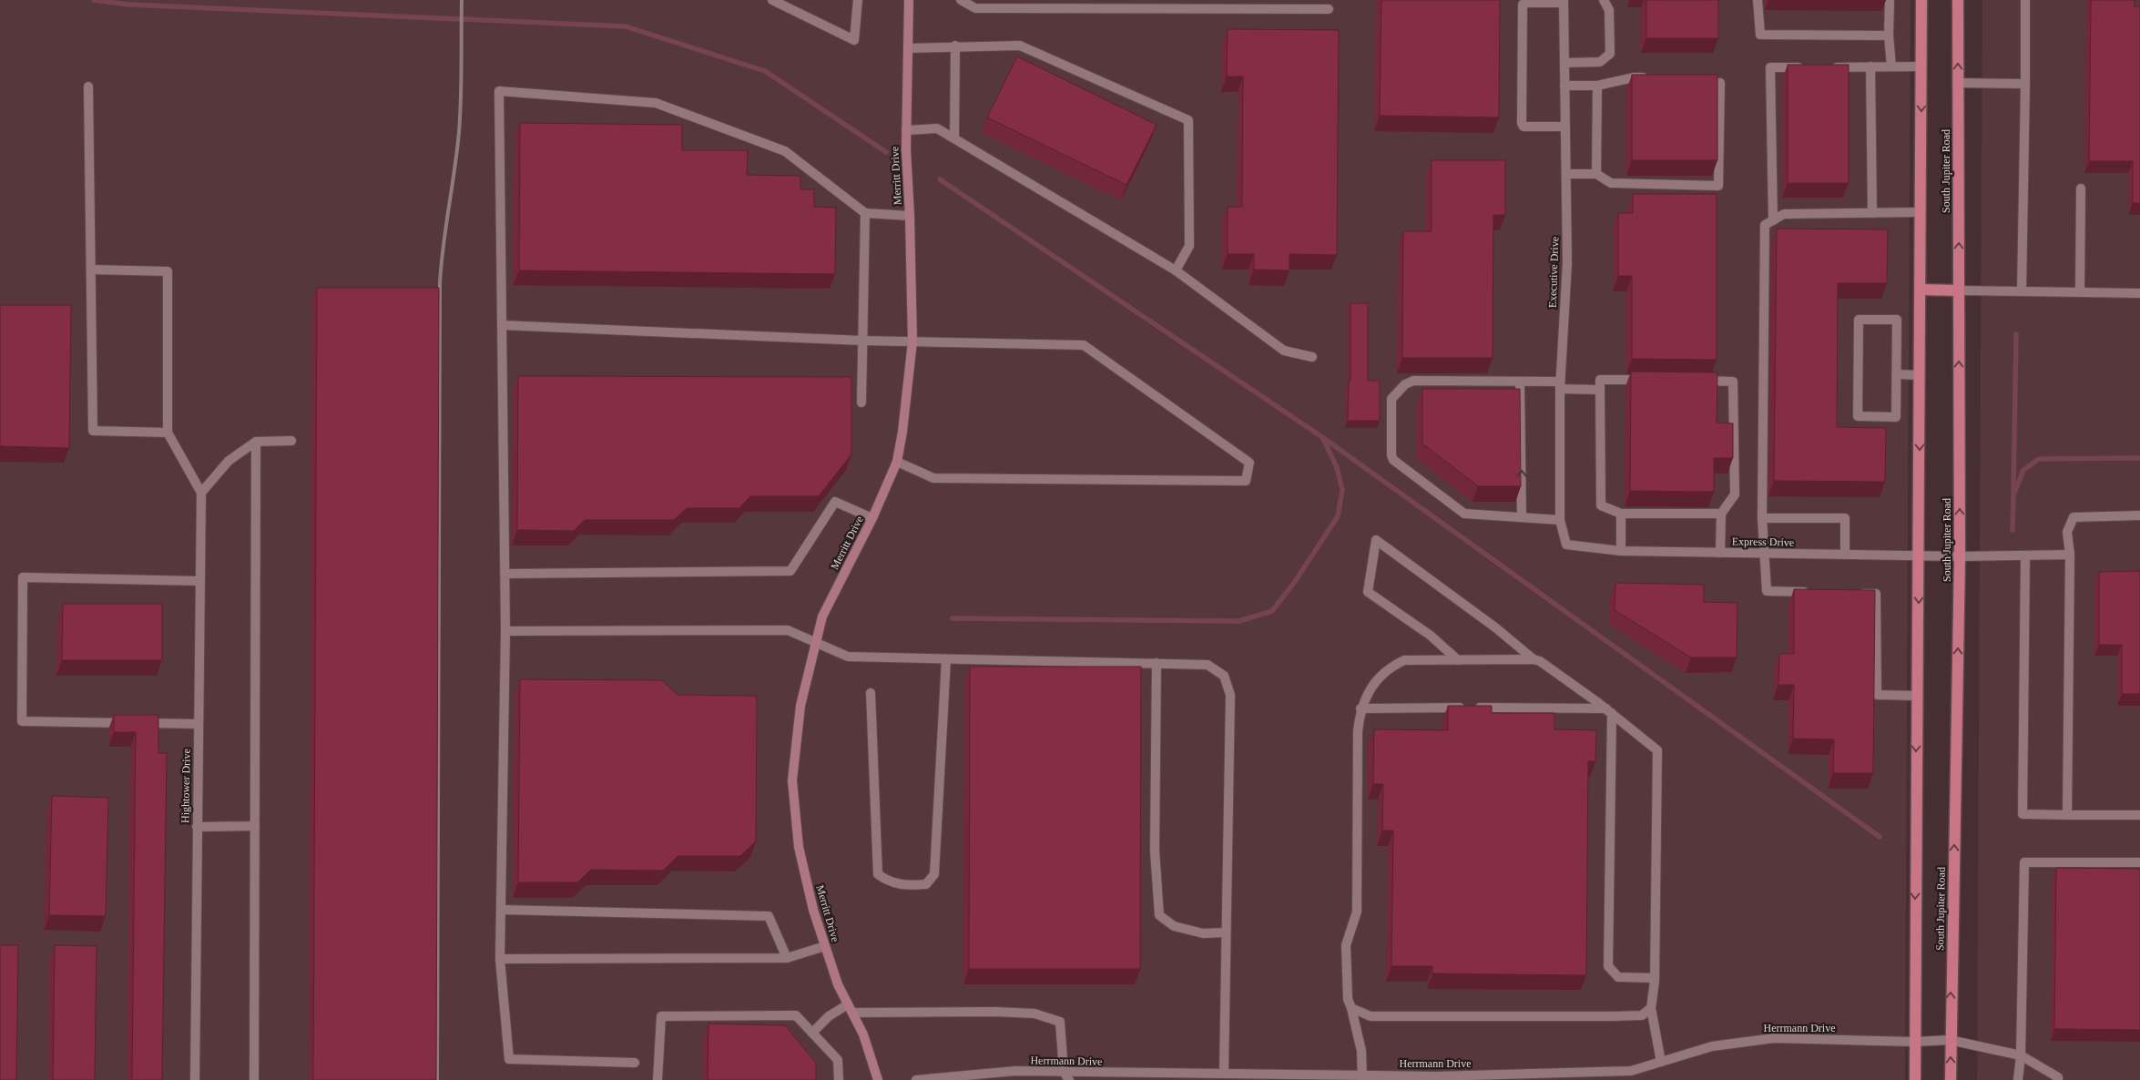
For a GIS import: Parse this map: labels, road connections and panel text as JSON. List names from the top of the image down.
{
  "streets": {
    "main road": ["South Jupiter Road"],
    "street": [
      "Merritt Drive",
      "Executive Drive",
      "Express Drive",
      "Hightower Drive",
      "Herrmann Drive"
    ]
  },
  "crossings": [
    ["South Jupiter Road", "Express Drive"],
    ["South Jupiter Road", "Herrmann Drive"],
    ["Executive Drive", "Express Drive"]
  ]
}
